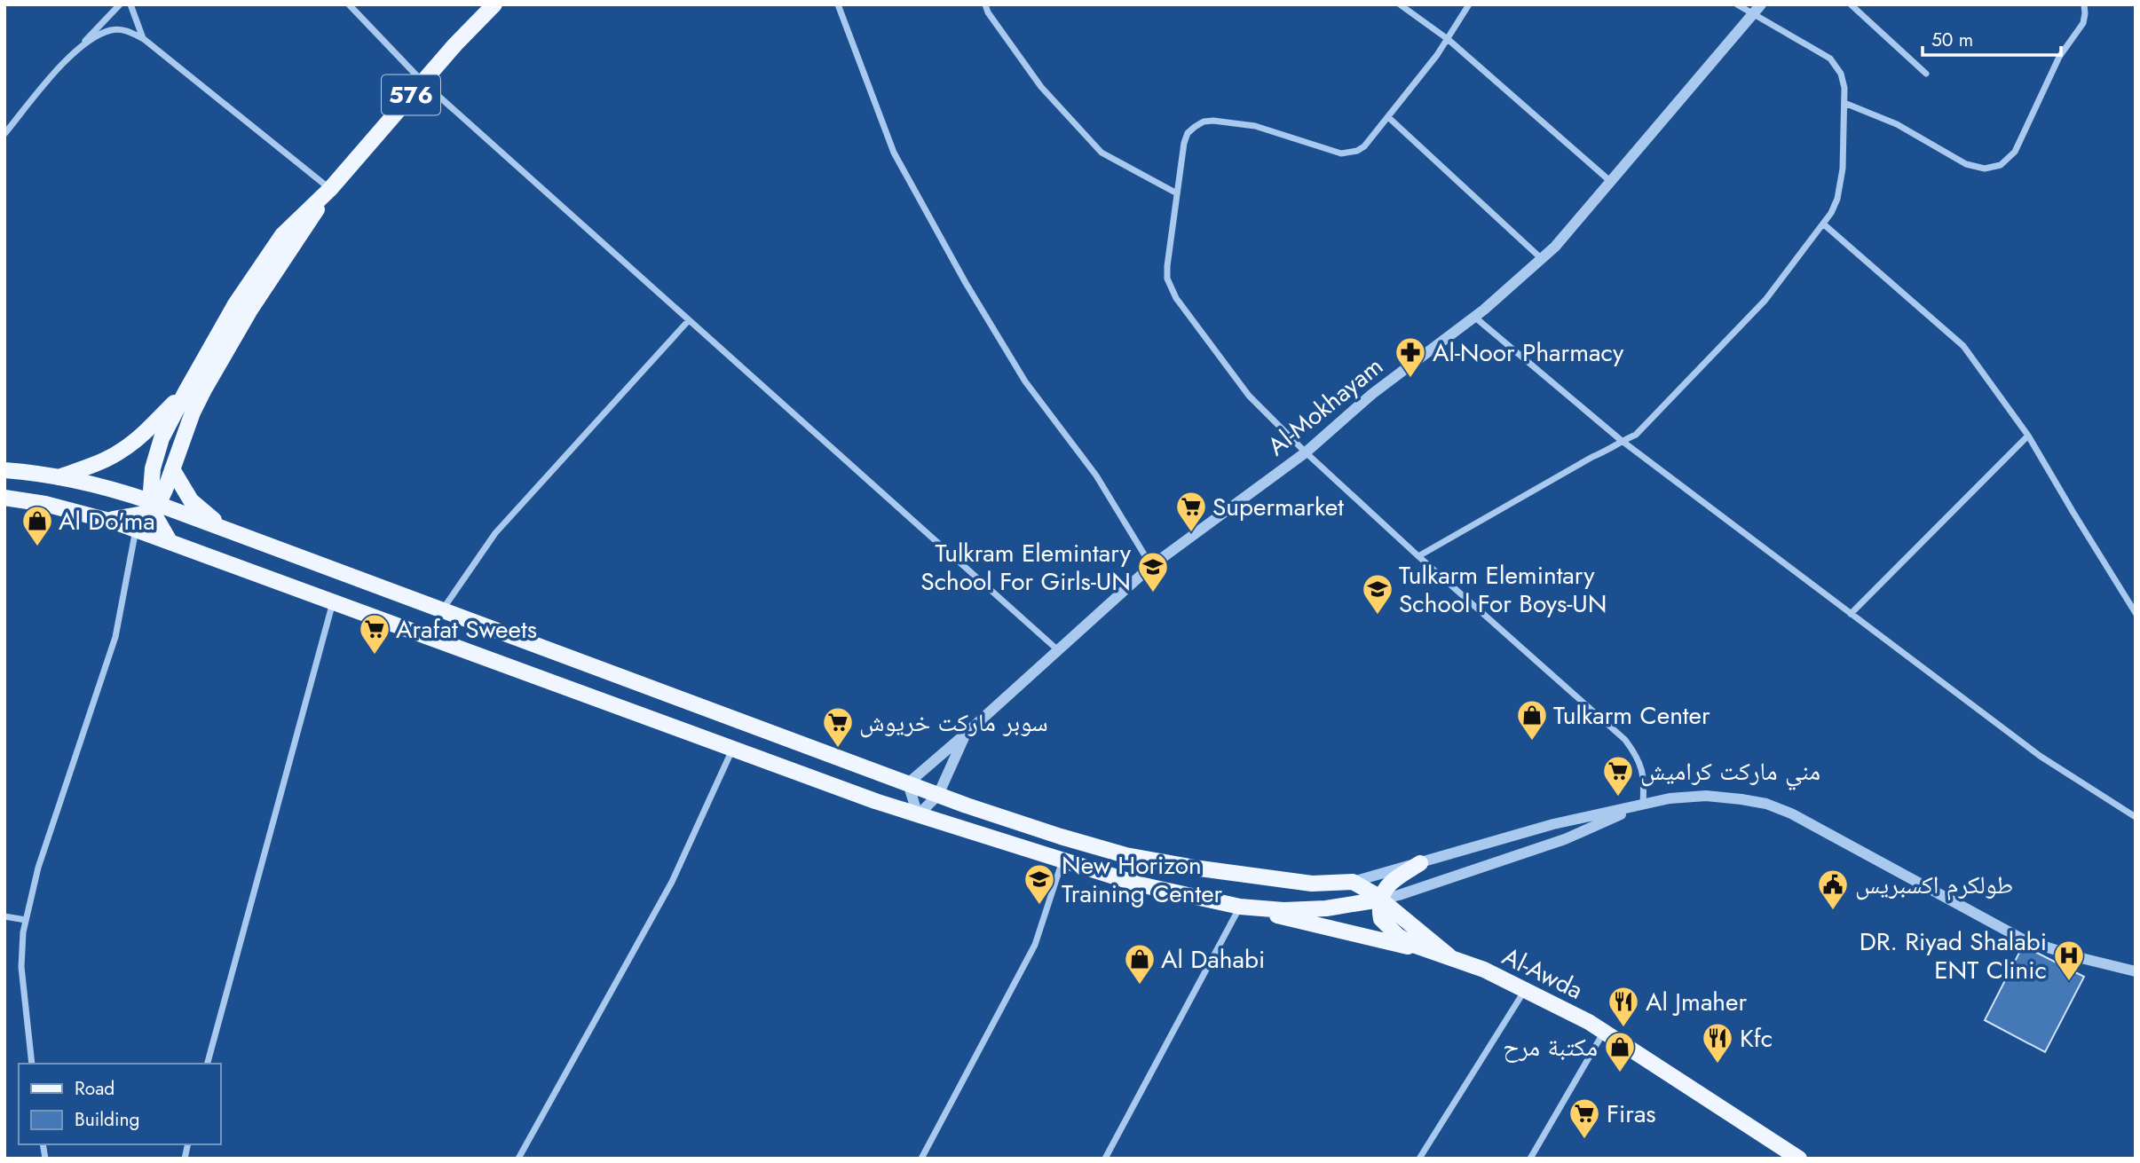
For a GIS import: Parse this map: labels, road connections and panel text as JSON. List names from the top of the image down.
{
  "streets": {
    "main road": ["576", "Al-Awda"],
    "street": ["Al-Mokhayam"]
  },
  "places": {
    "pharmacy": ["Al-Noor Pharmacy"],
    "supermarket": [
      "Supermarket",
      "Arafat Sweets",
      "سوبر ماركت خريوش",
      "مني ماركت كراميش",
      "Firas"
    ],
    "shop": [
      "Al Do'ma",
      "Tulkarm Center",
      "Al Dahabi",
      "مكتبة مرح"
    ],
    "school or university": ["Tulkram Elemintary School For Girls-UN", "Tulkarm Elemintary School For Boys-UN", "New Horizon Training Center"],
    "public building": ["طولكرم اكسبريس"],
    "hospital": ["DR. Riyad Shalabi ENT Clinic"],
    "restaurant": ["Al Jmaher", "Kfc"]
  },
  "legend": ["Road", "Building"],
  "scale_bar": "50 m"
}
